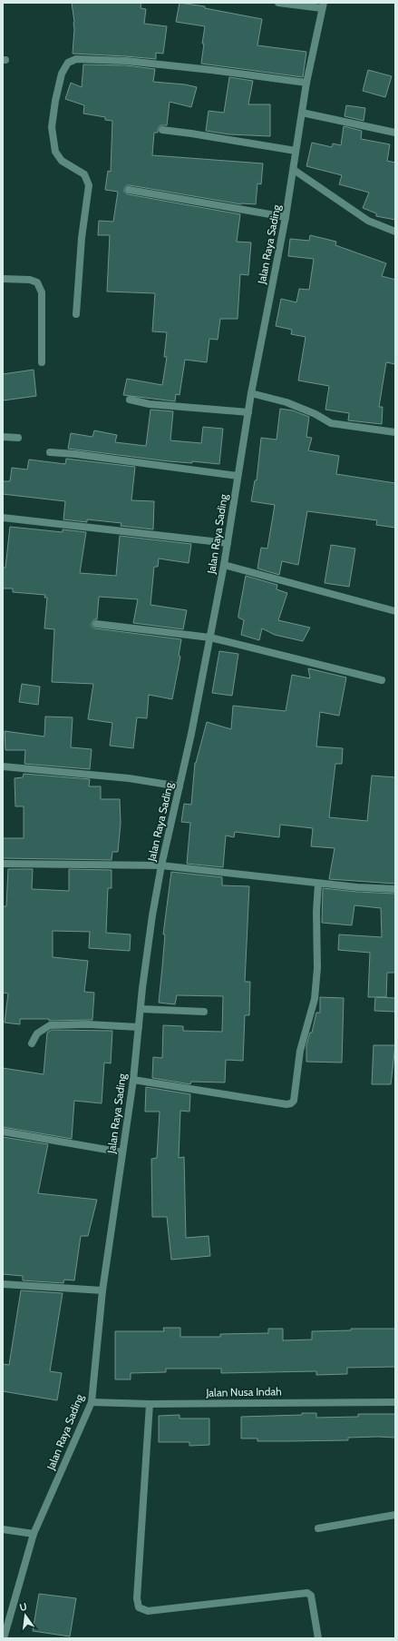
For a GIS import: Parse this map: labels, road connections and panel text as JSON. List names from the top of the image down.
{
  "streets": {
    "street": ["Jalan Raya Sading", "Jalan Nusa Indah"]
  },
  "crossings": [
    ["Jalan Raya Sading", "Jalan Nusa Indah"]
  ],
  "north": "top"
}
